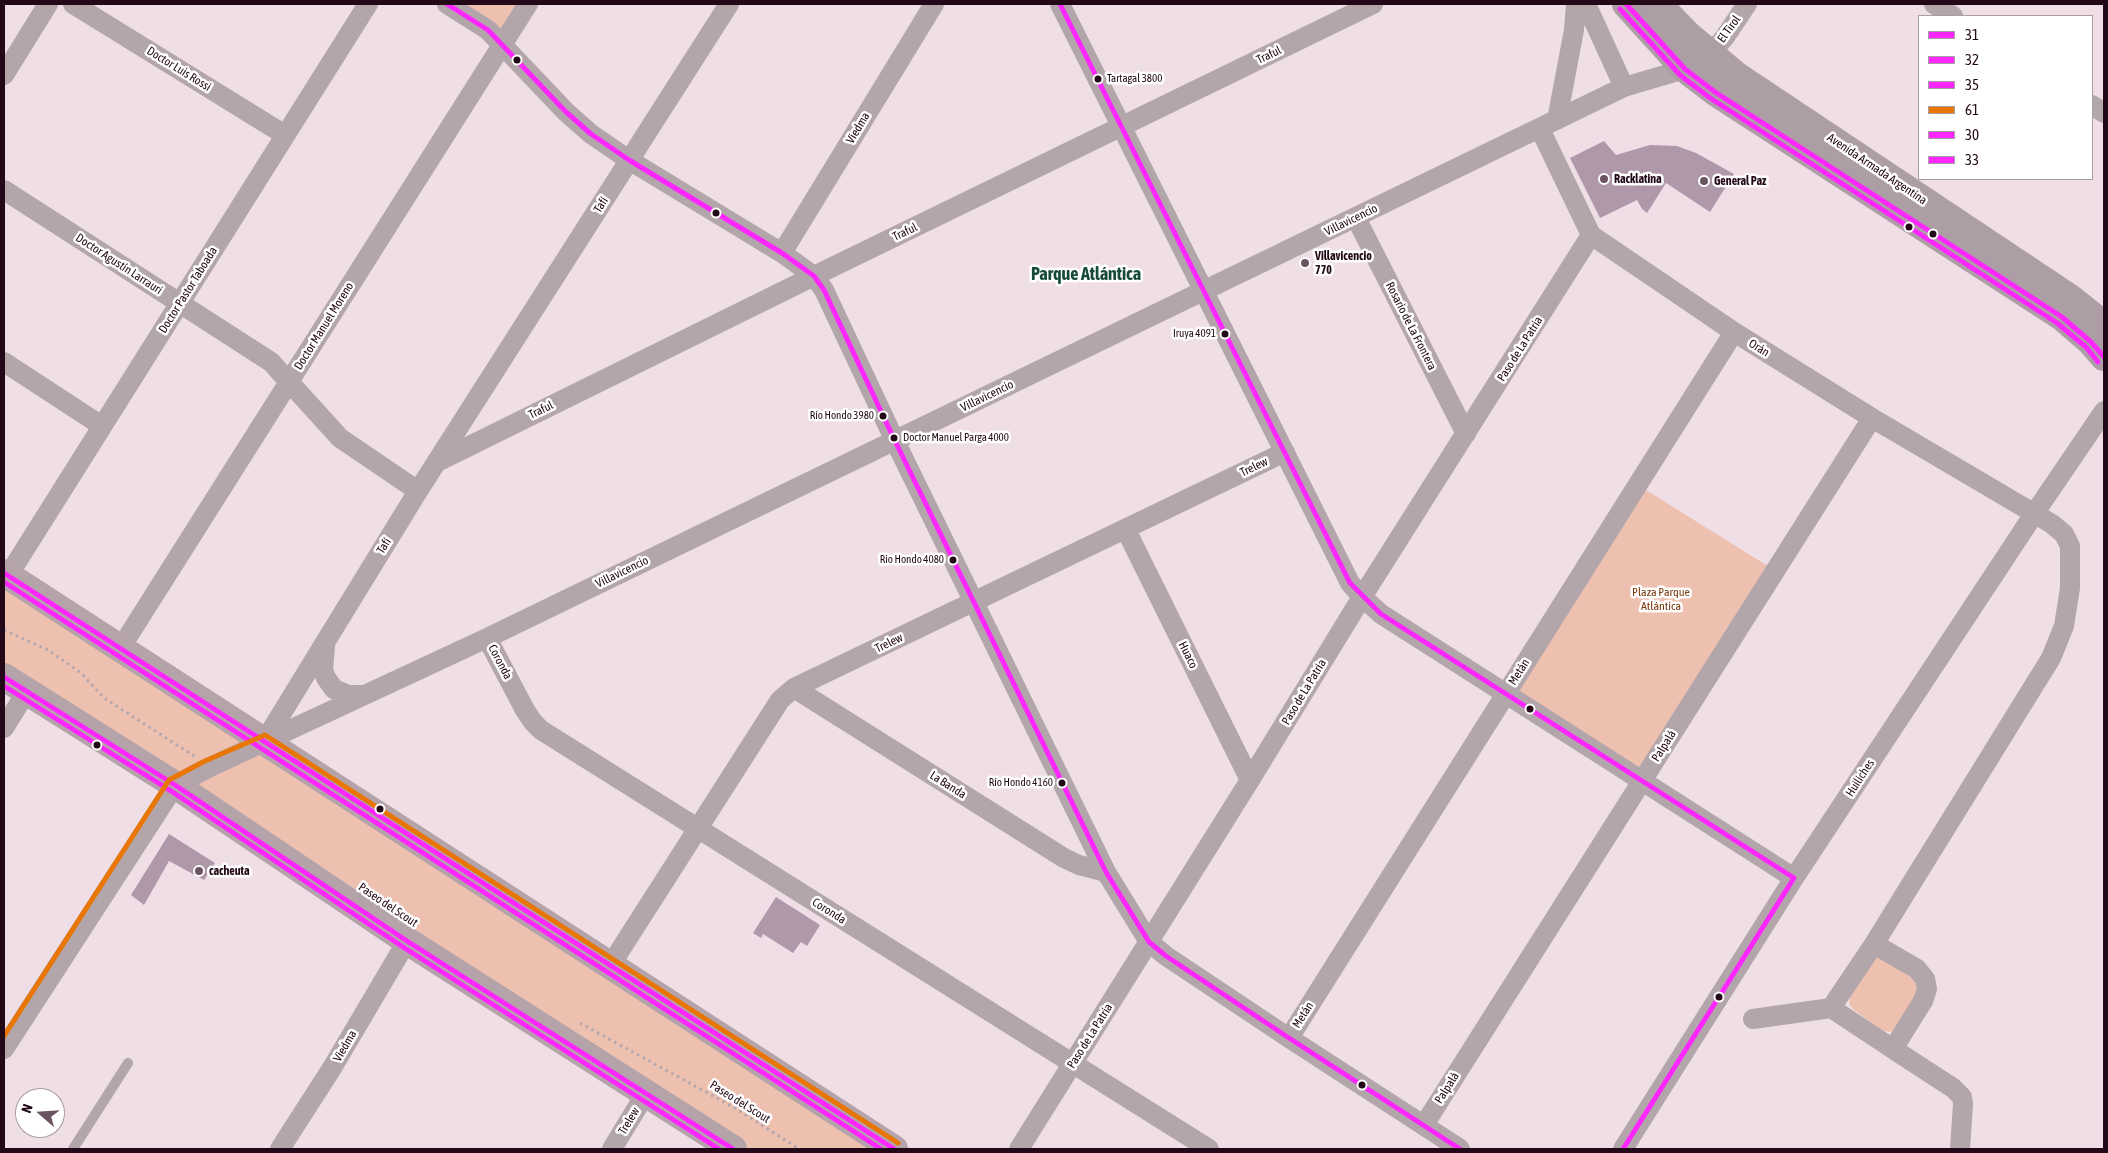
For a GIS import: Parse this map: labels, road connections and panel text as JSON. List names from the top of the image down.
{
  "streets": {
    "main road": ["Avenida Armada Argentina"],
    "street": [
      "El Tirol",
      "Traful",
      "Doctor Luis Rossi",
      "Viedma",
      "Tafí",
      "Villavicencio",
      "Doctor Agustín Larrauri",
      "Doctor Pastor Taboada",
      "Doctor Manuel Moreno",
      "Rosario de La Frontera",
      "Orán",
      "Paso de La Patria",
      "Trelew",
      "Huaco",
      "Coronda",
      "Metán",
      "Palpalá",
      "Huiliches",
      "La Banda"
    ],
    "path": ["Paseo del Scout"]
  },
  "crossings": [
    ["El Tirol", "Avenida Armada Argentina"],
    ["El Tirol", "Villavicencio"],
    ["Traful", "Tafí"],
    ["Doctor Luis Rossi", "Doctor Pastor Taboada"],
    ["Avenida Armada Argentina", "Villavicencio"],
    ["Tafí", "Villavicencio"],
    ["Tafí", "Doctor Agustín Larrauri"],
    ["Villavicencio", "Rosario de La Frontera"],
    ["Villavicencio", "Coronda"],
    ["Doctor Agustín Larrauri", "Doctor Pastor Taboada"],
    ["Doctor Agustín Larrauri", "Doctor Manuel Moreno"],
    ["Rosario de La Frontera", "Paso de La Patria"],
    ["Orán", "Paso de La Patria"],
    ["Orán", "Metán"],
    ["Orán", "Palpalá"],
    ["Orán", "Huiliches"],
    ["Paso de La Patria", "Huaco"],
    ["Paso de La Patria", "Coronda"],
    ["Trelew", "Huaco"],
    ["Trelew", "Coronda"],
    ["Trelew", "La Banda"]
  ],
  "districts": ["Parque Atlántica"],
  "parks": ["Plaza Parque Atlántica"],
  "places": [
    "Tartagal 3800",
    "Racklatina",
    "General Paz",
    "Villavicencio 770",
    "Iruya 4091",
    "Río Hondo 3980",
    "Doctor Manuel Parga 4000",
    "Rio Hondo 4080",
    "Río Hondo 4160",
    "cacheuta"
  ],
  "lines": [
    "transit line 31",
    "transit line 30",
    "transit line 33",
    "transit line 32",
    "transit line 35",
    "transit line 61"
  ],
  "legend": [
    "31",
    "32",
    "35",
    "61",
    "30",
    "33"
  ],
  "north": "left"
}
